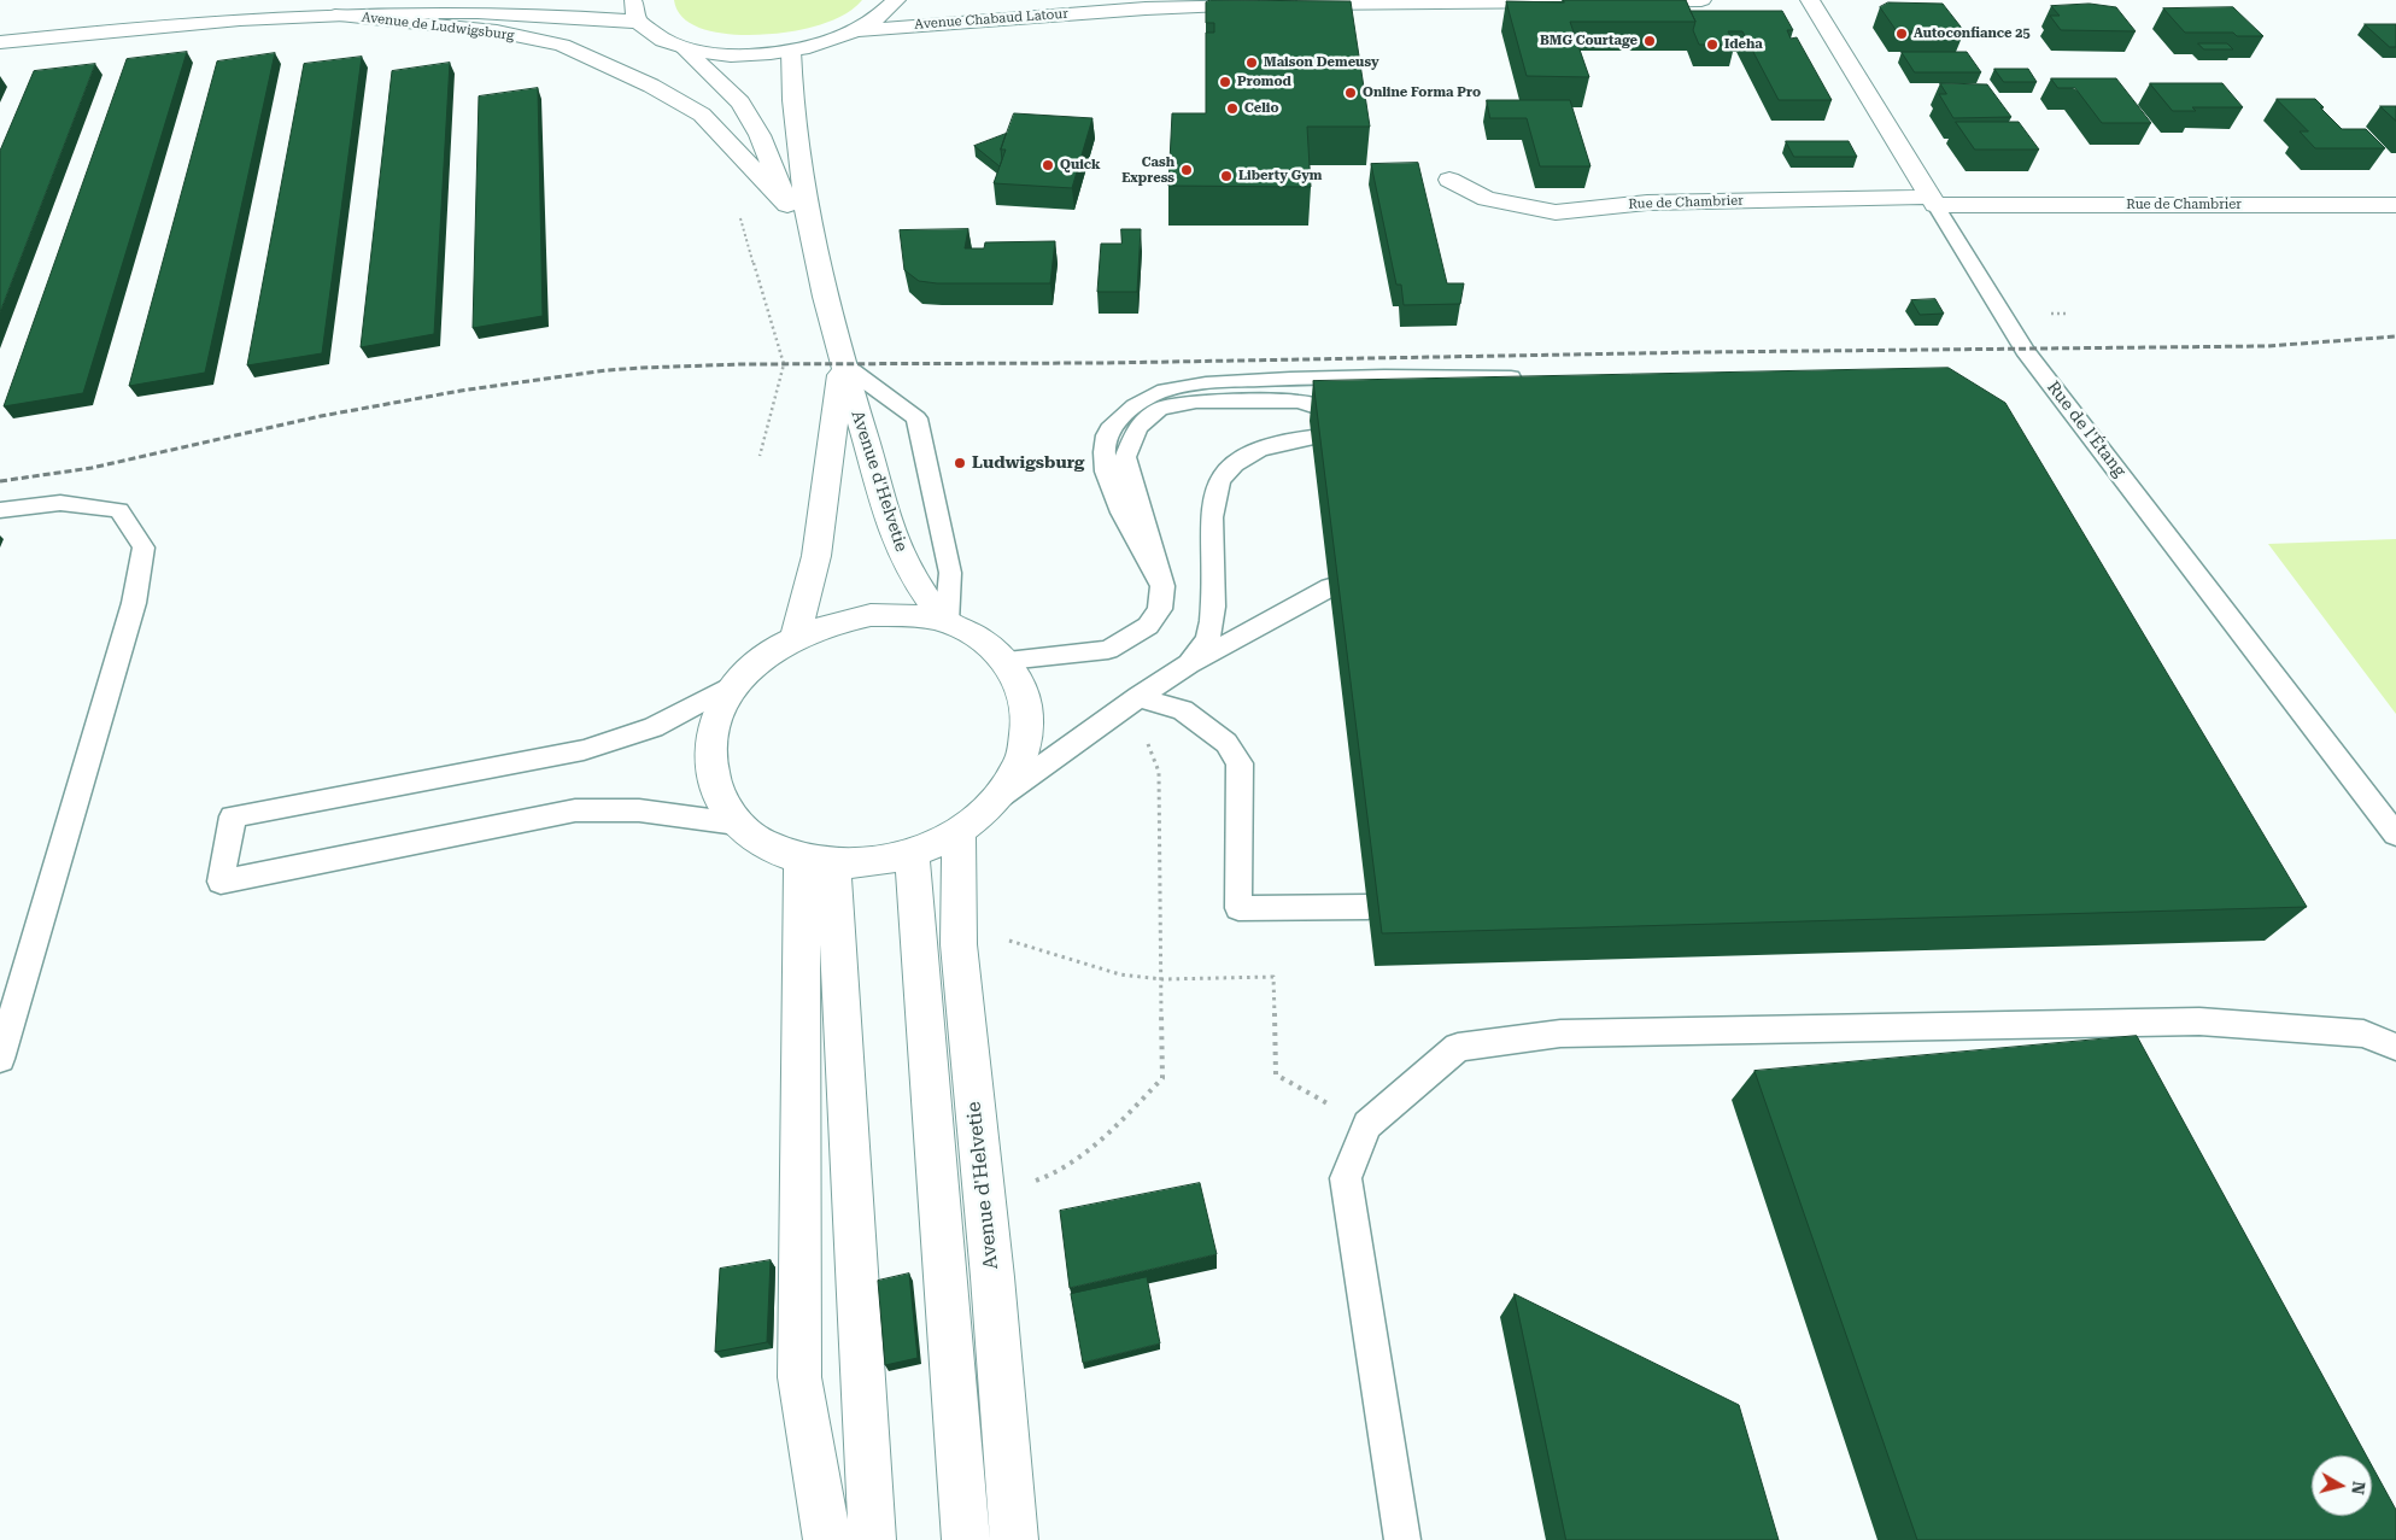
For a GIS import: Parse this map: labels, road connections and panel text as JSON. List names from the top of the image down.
{
  "streets": {
    "street": [
      "Avenue Chabaud Latour",
      "Avenue de Ludwigsburg",
      "Rue de Chambrier",
      "Rue de l'Étang",
      "Avenue d'Helvetie"
    ]
  },
  "crossings": [
    ["Avenue de Ludwigsburg", "Avenue d'Helvetie"],
    ["Rue de Chambrier", "Rue de l'Étang"]
  ],
  "places": [
    "Autoconfiance 25",
    "BMG Courtage",
    "Ideha",
    "Maison Demeusy",
    "Promod",
    "Online Forma Pro",
    "Celio",
    "Quick",
    "Cash Express",
    "Liberty Gym",
    "Ludwigsburg"
  ],
  "north": "right"
}
